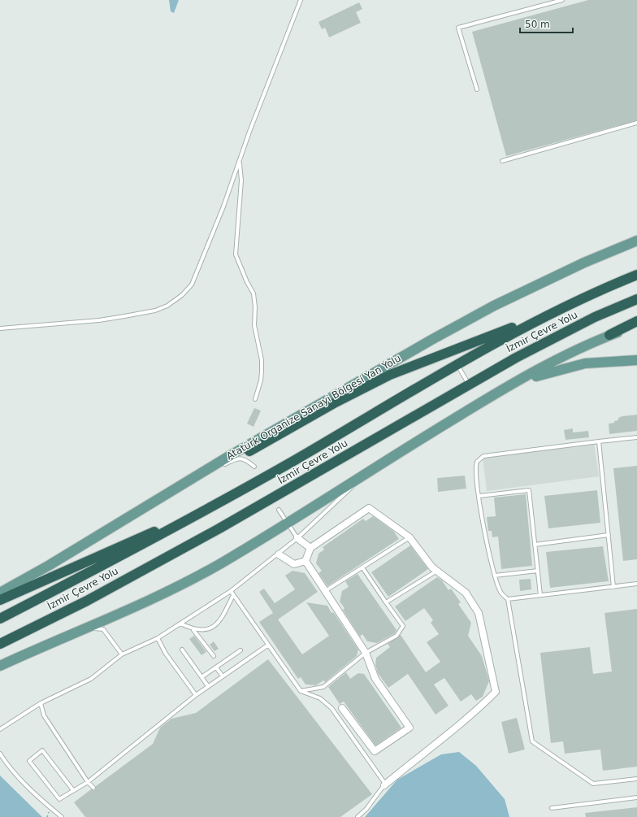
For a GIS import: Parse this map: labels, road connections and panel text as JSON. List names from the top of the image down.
{
  "streets": {
    "highway": ["İzmir Çevre Yolu"],
    "main road": ["Atatürk Organize Sanayi Bölgesi Yan Yolu"]
  },
  "scale_bar": "50 m"
}
